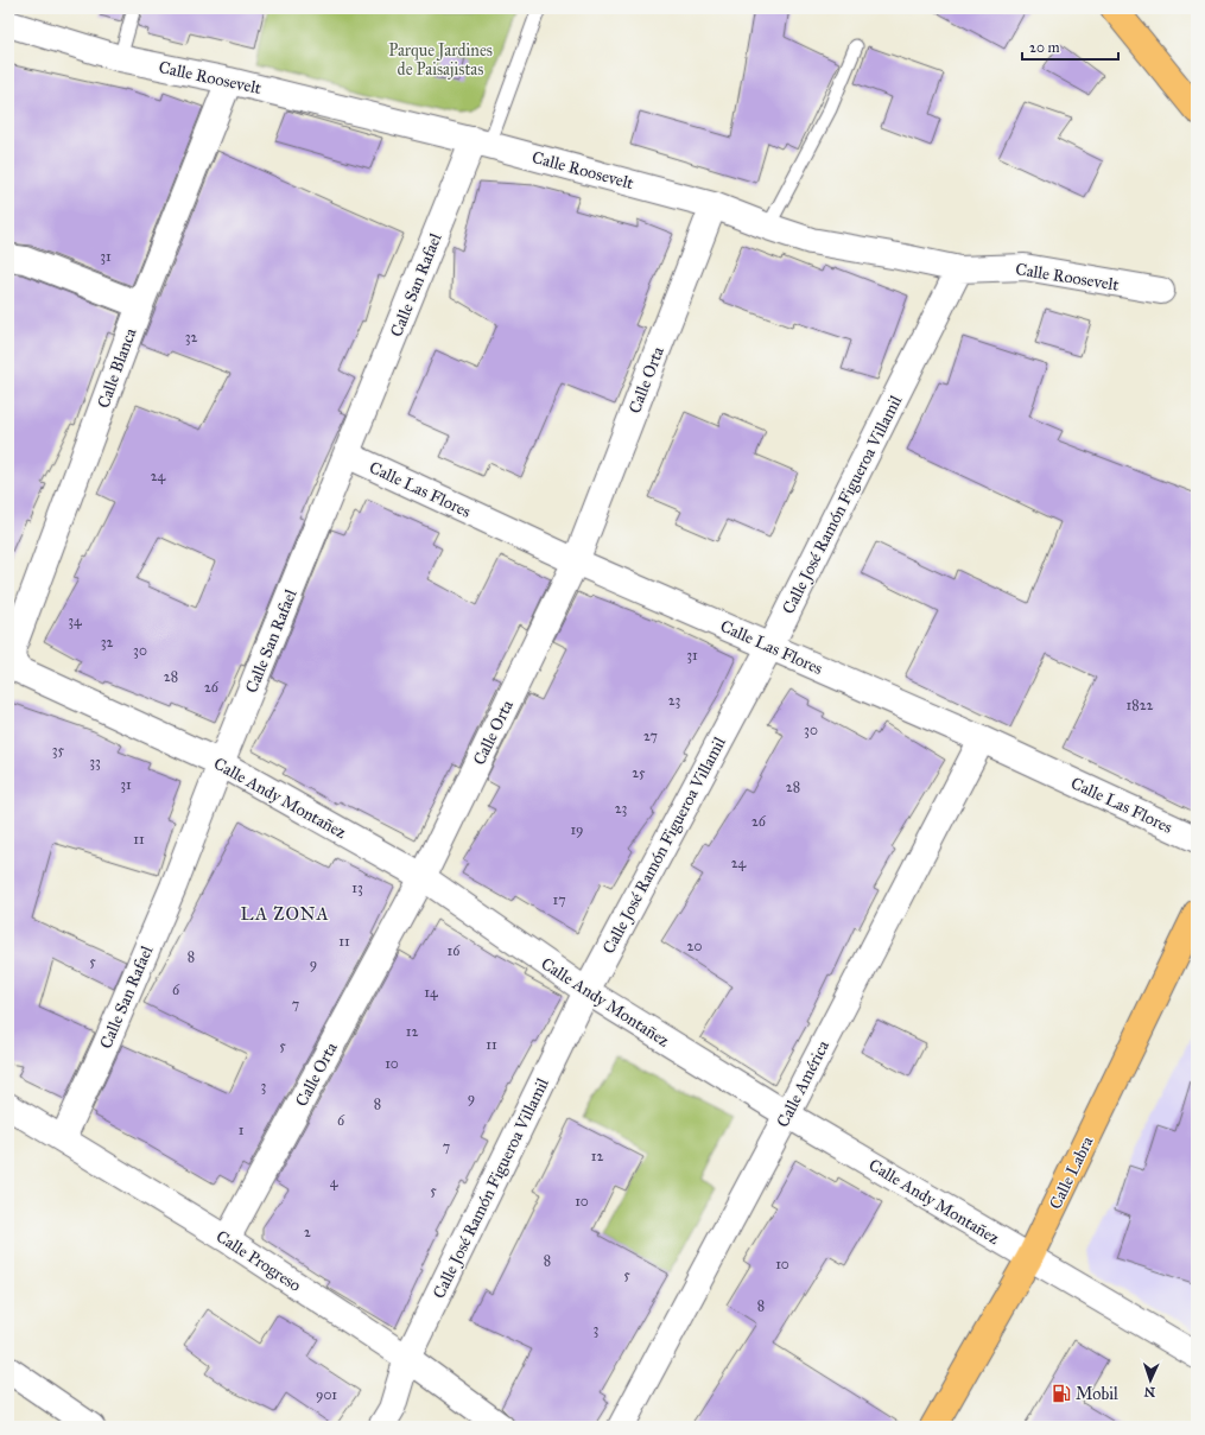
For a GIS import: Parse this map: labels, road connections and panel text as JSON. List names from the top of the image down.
{
  "streets": {
    "main road": ["Calle Labra"],
    "street": [
      "Calle Roosevelt",
      "Calle San Rafael",
      "Calle Blanca",
      "Calle Orta",
      "Calle Las Flores",
      "Calle José Ramón Figueroa Villamil",
      "Calle Andy Montañez",
      "Calle América",
      "Calle Progreso"
    ]
  },
  "crossings": [
    ["Calle Roosevelt", "Calle San Rafael"],
    ["Calle Roosevelt", "Calle Blanca"],
    ["Calle Roosevelt", "Calle Orta"],
    ["Calle Roosevelt", "Calle José Ramón Figueroa Villamil"],
    ["Calle San Rafael", "Calle Las Flores"],
    ["Calle San Rafael", "Calle Andy Montañez"],
    ["Calle San Rafael", "Calle Progreso"],
    ["Calle Blanca", "Calle Andy Montañez"],
    ["Calle Orta", "Calle Las Flores"],
    ["Calle Orta", "Calle Andy Montañez"],
    ["Calle Orta", "Calle Progreso"],
    ["Calle Las Flores", "Calle José Ramón Figueroa Villamil"],
    ["Calle Las Flores", "Calle América"],
    ["Calle José Ramón Figueroa Villamil", "Calle Andy Montañez"],
    ["Calle José Ramón Figueroa Villamil", "Calle Progreso"],
    ["Calle Andy Montañez", "Calle América"],
    ["Calle Andy Montañez", "Calle Labra"]
  ],
  "districts": ["LA ZONA"],
  "parks": ["Parque Jardines de Paisajistas"],
  "places": {
    "fuel station": ["Mobil"]
  },
  "house_numbers": [
    "31",
    "32",
    "24",
    "34",
    "32",
    "30",
    "31",
    "28",
    "26",
    "23",
    "1822",
    "30",
    "27",
    "35",
    "33",
    "25",
    "31",
    "28",
    "23",
    "26",
    "19",
    "11",
    "24",
    "13",
    "17",
    "11",
    "20",
    "16",
    "8",
    "5",
    "9",
    "6",
    "14",
    "7",
    "12",
    "11",
    "5",
    "10",
    "3",
    "9",
    "8",
    "6",
    "1",
    "7",
    "12",
    "4",
    "5",
    "10",
    "2",
    "8",
    "10",
    "5",
    "8",
    "3",
    "901"
  ],
  "scale_bar": "20 m",
  "north": "bottom"
}
